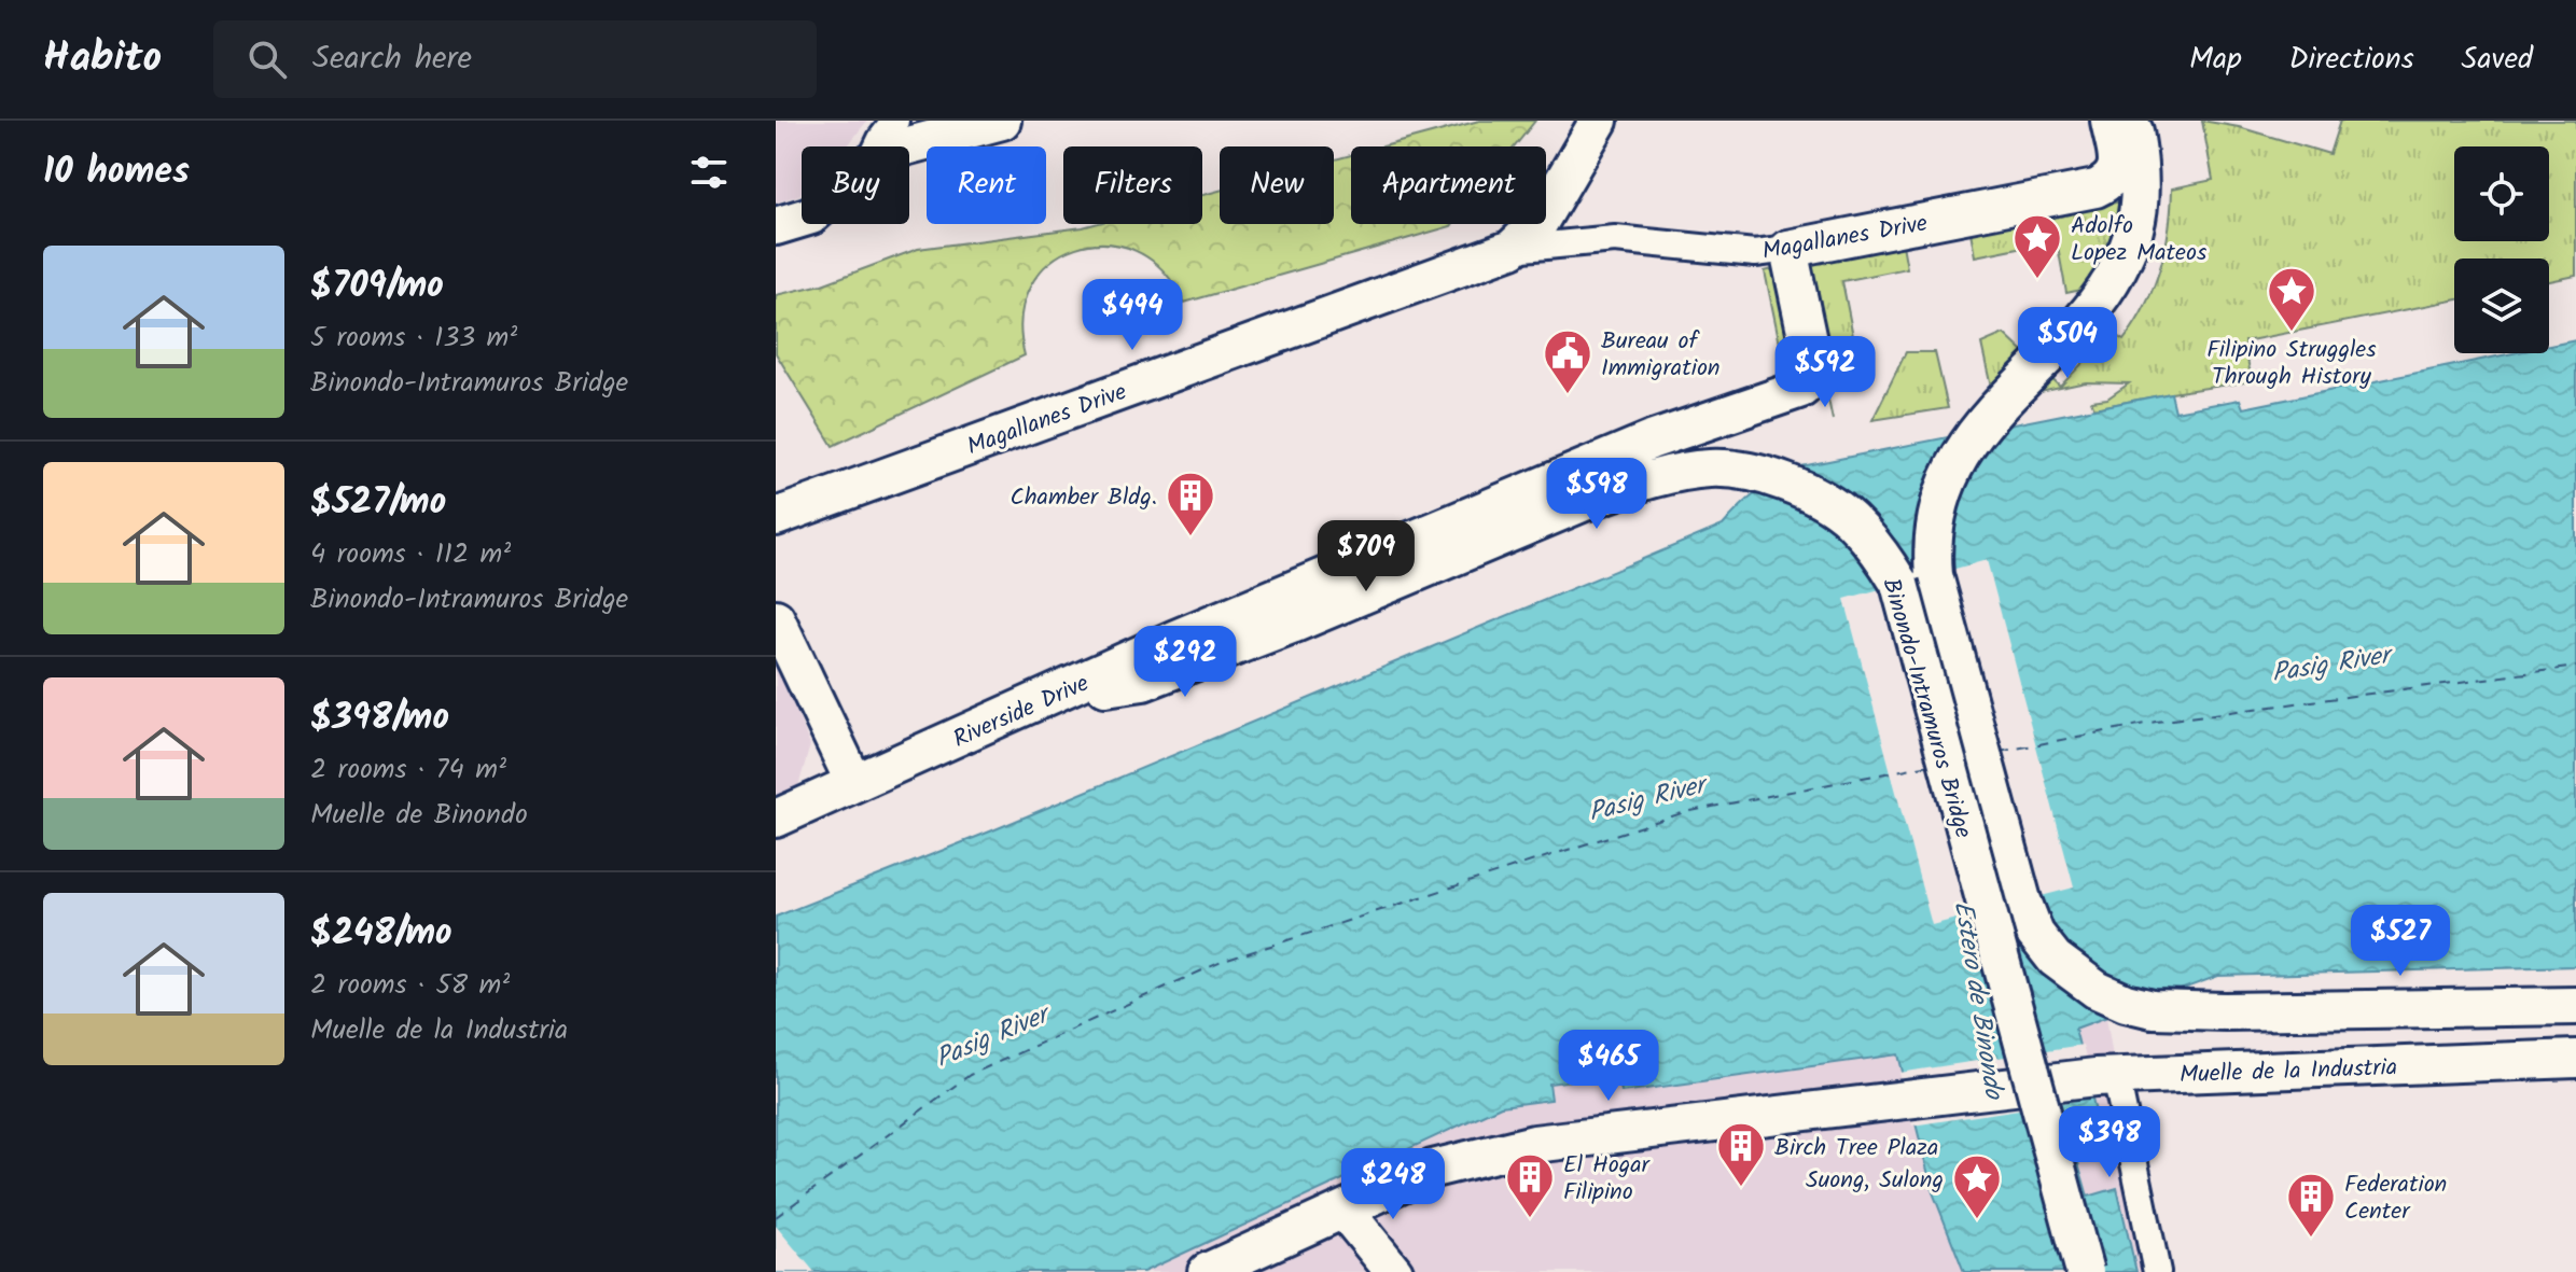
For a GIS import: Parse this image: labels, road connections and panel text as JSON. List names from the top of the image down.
{
  "streets": {
    "street": [
      "Magallanes Drive",
      "Binondo-Intramuros Bridge",
      "Riverside Drive",
      "Muelle de la Industria"
    ]
  },
  "crossings": [
    ["Magallanes Drive", "Riverside Drive"],
    ["Binondo-Intramuros Bridge", "Riverside Drive"]
  ],
  "water": ["Pasig River", "Estero de Binondo"],
  "places": {
    "place": ["Adolfo Lopez Mateos", "Filipino Struggles Through History", "Suong, Sulong"],
    "public building": ["Bureau of Immigration"],
    "building": [
      "Chamber Bldg.",
      "Birch Tree Plaza",
      "El Hogar Filipino",
      "Federation Center"
    ]
  },
  "page": {
    "header": "Habito",
    "search": "Search here",
    "nav": ["Map", "Directions", "Saved"],
    "heading": "10 homes",
    "chip": [
      "Buy",
      "Rent",
      "Filters",
      "New",
      "Apartment"
    ],
    "list": [
      {
        "name": "$709/mo",
        "note": "5 rooms · 133 m² · Binondo-Intramuros Bridge"
      },
      {
        "name": "$527/mo",
        "note": "4 rooms · 112 m² · Binondo-Intramuros Bridge"
      },
      {
        "name": "$398/mo",
        "note": "2 rooms · 74 m² · Muelle de Binondo"
      },
      {
        "name": "$248/mo",
        "note": "2 rooms · 58 m² · Muelle de la Industria"
      }
    ],
    "price": [
      "$494",
      "$504",
      "$592",
      "$598",
      "$709",
      "$292",
      "$527",
      "$465",
      "$398",
      "$248"
    ]
  }
}
